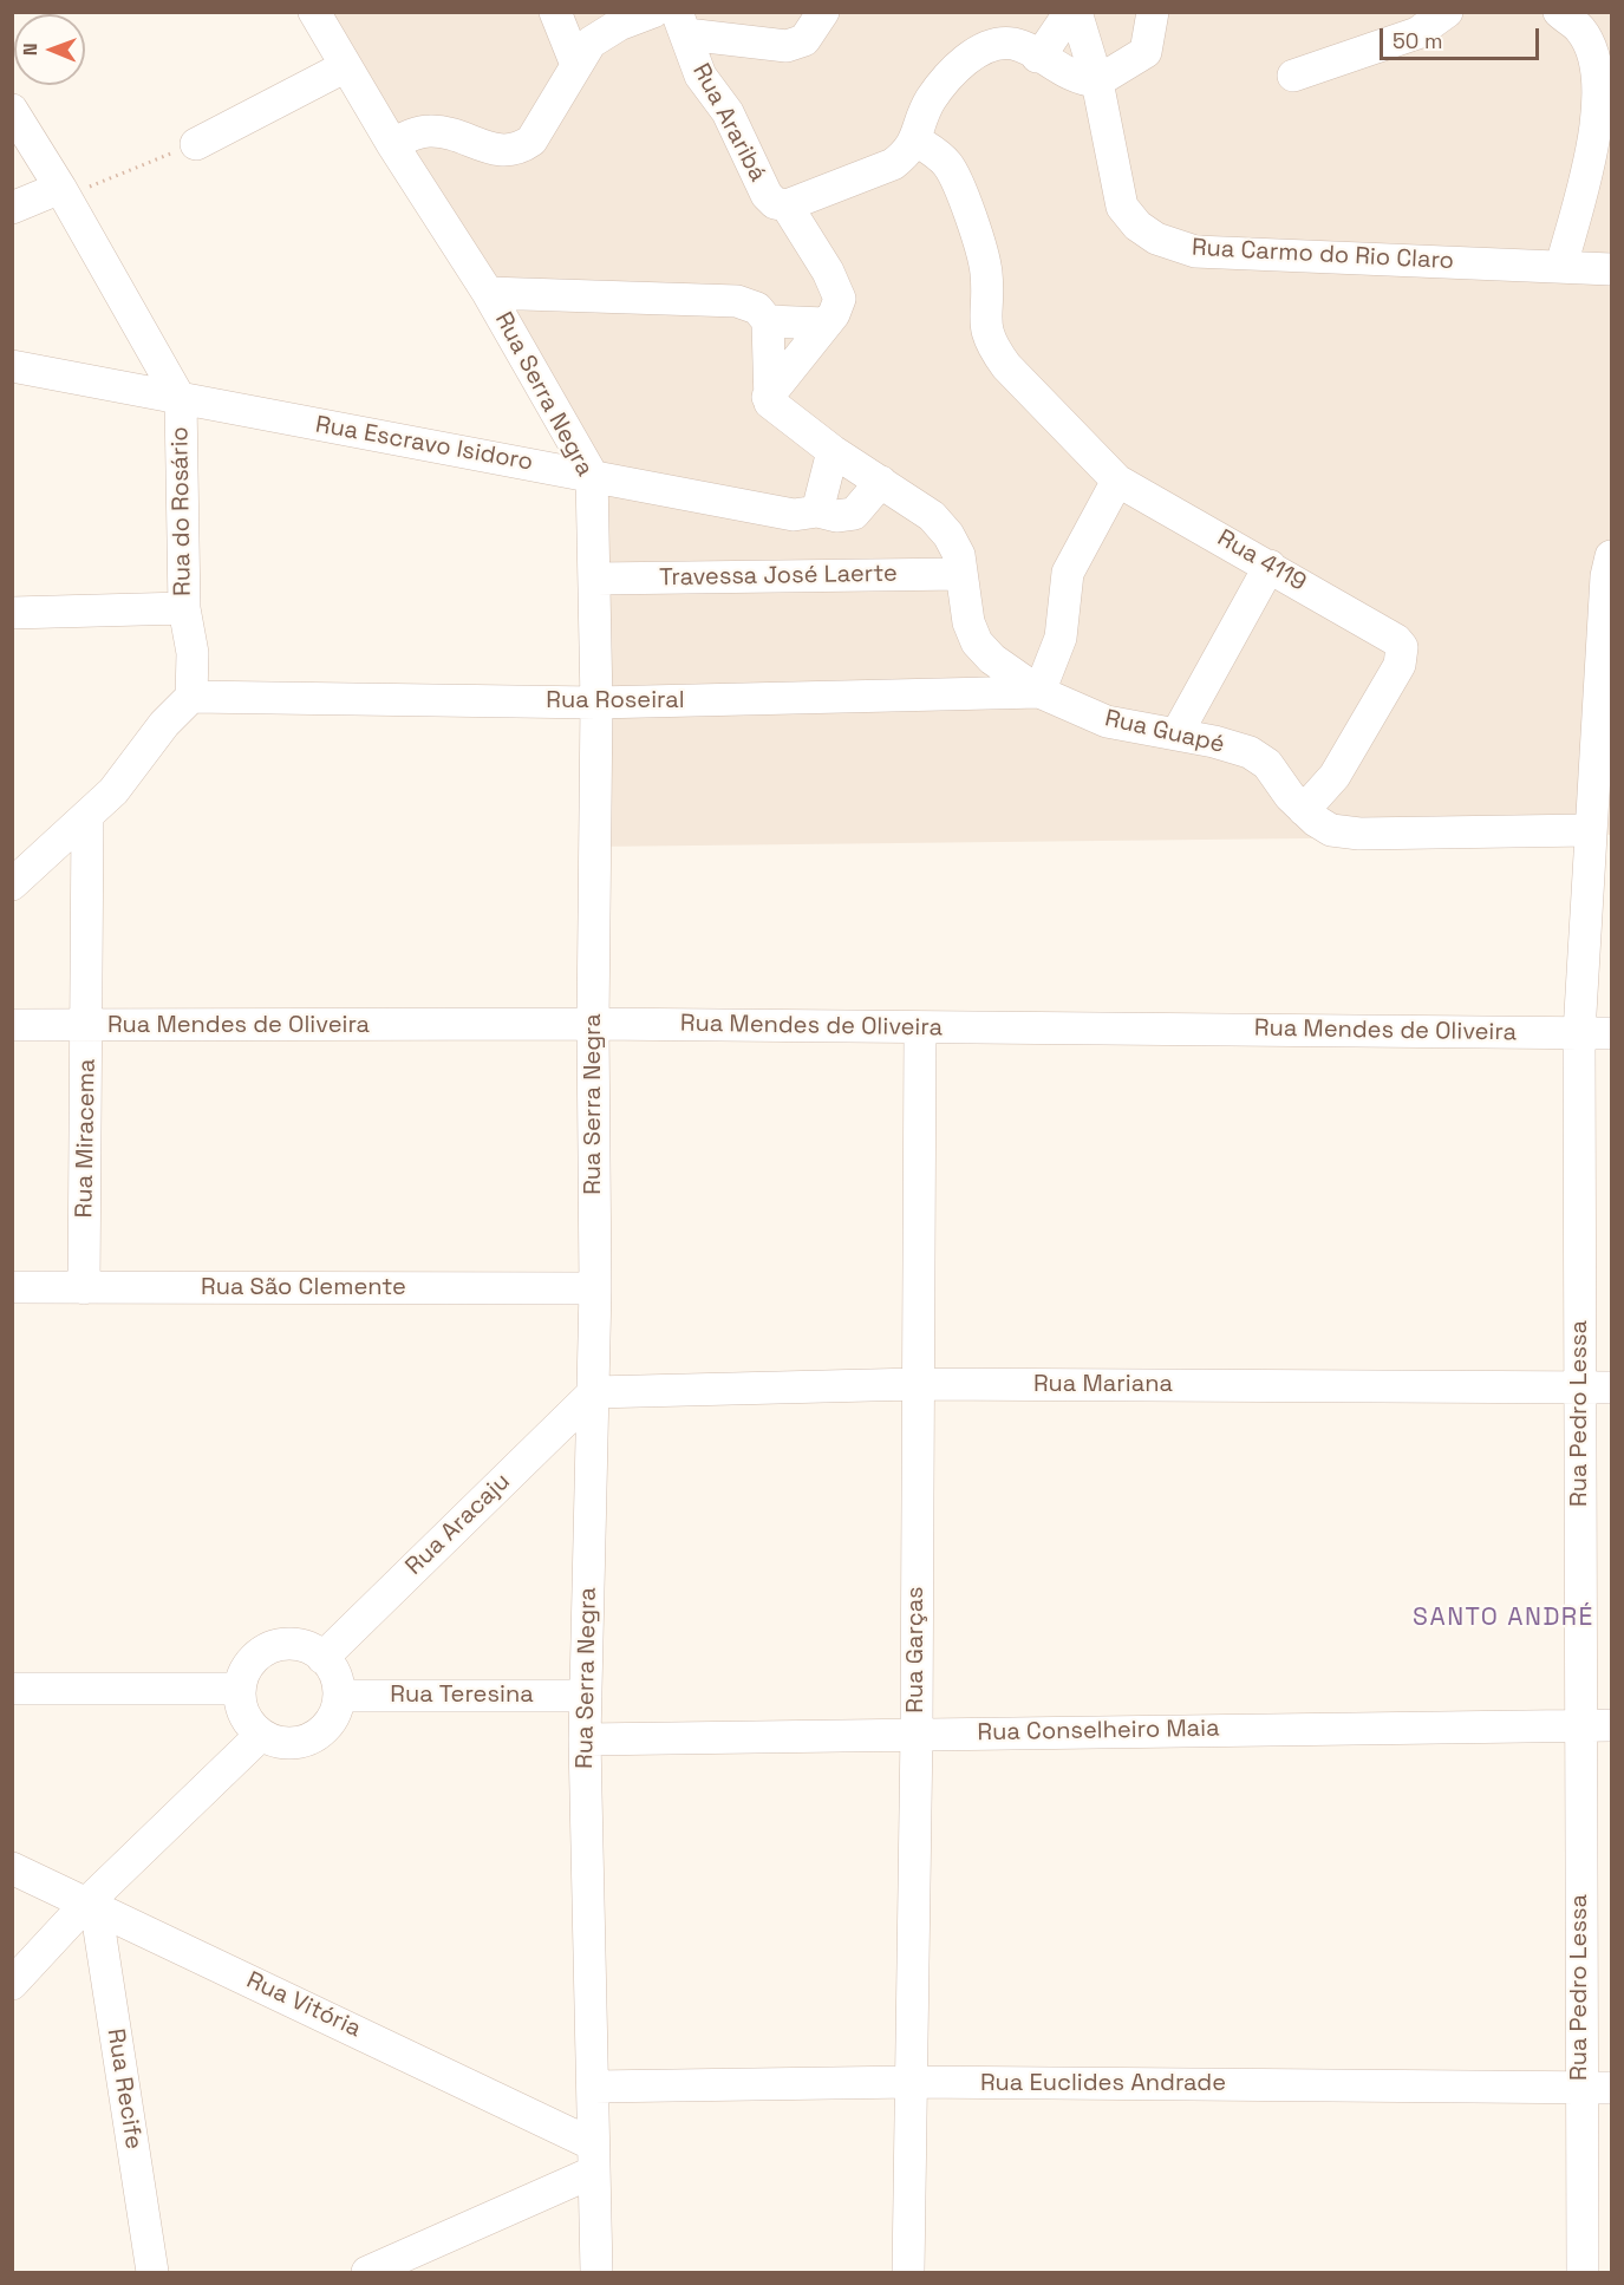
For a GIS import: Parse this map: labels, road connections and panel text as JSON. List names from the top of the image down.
{
  "streets": {
    "street": [
      "Rua Araribá",
      "Rua Carmo do Rio Claro",
      "Rua Serra Negra",
      "Rua Escravo Isidoro",
      "Rua do Rosário",
      "Rua 4119",
      "Travessa José Laerte",
      "Rua Roseiral",
      "Rua Guapé",
      "Rua Mendes de Oliveira",
      "Rua Miracema",
      "Rua São Clemente",
      "Rua Mariana",
      "Rua Pedro Lessa",
      "Rua Aracaju",
      "Rua Garças",
      "Rua Teresina",
      "Rua Conselheiro Maia",
      "Rua Vitória",
      "Rua Euclides Andrade",
      "Rua Recife"
    ]
  },
  "crossings": [
    ["Rua Araribá", "Rua Guapé"],
    ["Rua Serra Negra", "Rua Escravo Isidoro"],
    ["Rua Serra Negra", "Travessa José Laerte"],
    ["Rua Serra Negra", "Rua Roseiral"],
    ["Rua Serra Negra", "Rua Mendes de Oliveira"],
    ["Rua Serra Negra", "Rua São Clemente"],
    ["Rua Serra Negra", "Rua Mariana"],
    ["Rua Serra Negra", "Rua Aracaju"],
    ["Rua Serra Negra", "Rua Teresina"],
    ["Rua Serra Negra", "Rua Conselheiro Maia"],
    ["Rua Serra Negra", "Rua Vitória"],
    ["Rua Serra Negra", "Rua Euclides Andrade"],
    ["Rua Escravo Isidoro", "Rua do Rosário"],
    ["Rua Escravo Isidoro", "Rua Guapé"],
    ["Rua do Rosário", "Rua Roseiral"],
    ["Rua 4119", "Rua Guapé"],
    ["Travessa José Laerte", "Rua Guapé"],
    ["Rua Roseiral", "Rua Guapé"],
    ["Rua Guapé", "Rua Pedro Lessa"],
    ["Rua Mendes de Oliveira", "Rua Miracema"],
    ["Rua Mendes de Oliveira", "Rua Pedro Lessa"],
    ["Rua Mendes de Oliveira", "Rua Garças"],
    ["Rua Miracema", "Rua São Clemente"],
    ["Rua Mariana", "Rua Pedro Lessa"],
    ["Rua Mariana", "Rua Aracaju"],
    ["Rua Mariana", "Rua Garças"],
    ["Rua Pedro Lessa", "Rua Conselheiro Maia"],
    ["Rua Pedro Lessa", "Rua Euclides Andrade"],
    ["Rua Aracaju", "Rua Teresina"],
    ["Rua Garças", "Rua Conselheiro Maia"],
    ["Rua Garças", "Rua Euclides Andrade"],
    ["Rua Vitória", "Rua Recife"]
  ],
  "districts": ["SANTO ANDRÉ"],
  "scale_bar": "50 m",
  "north": "left"
}
